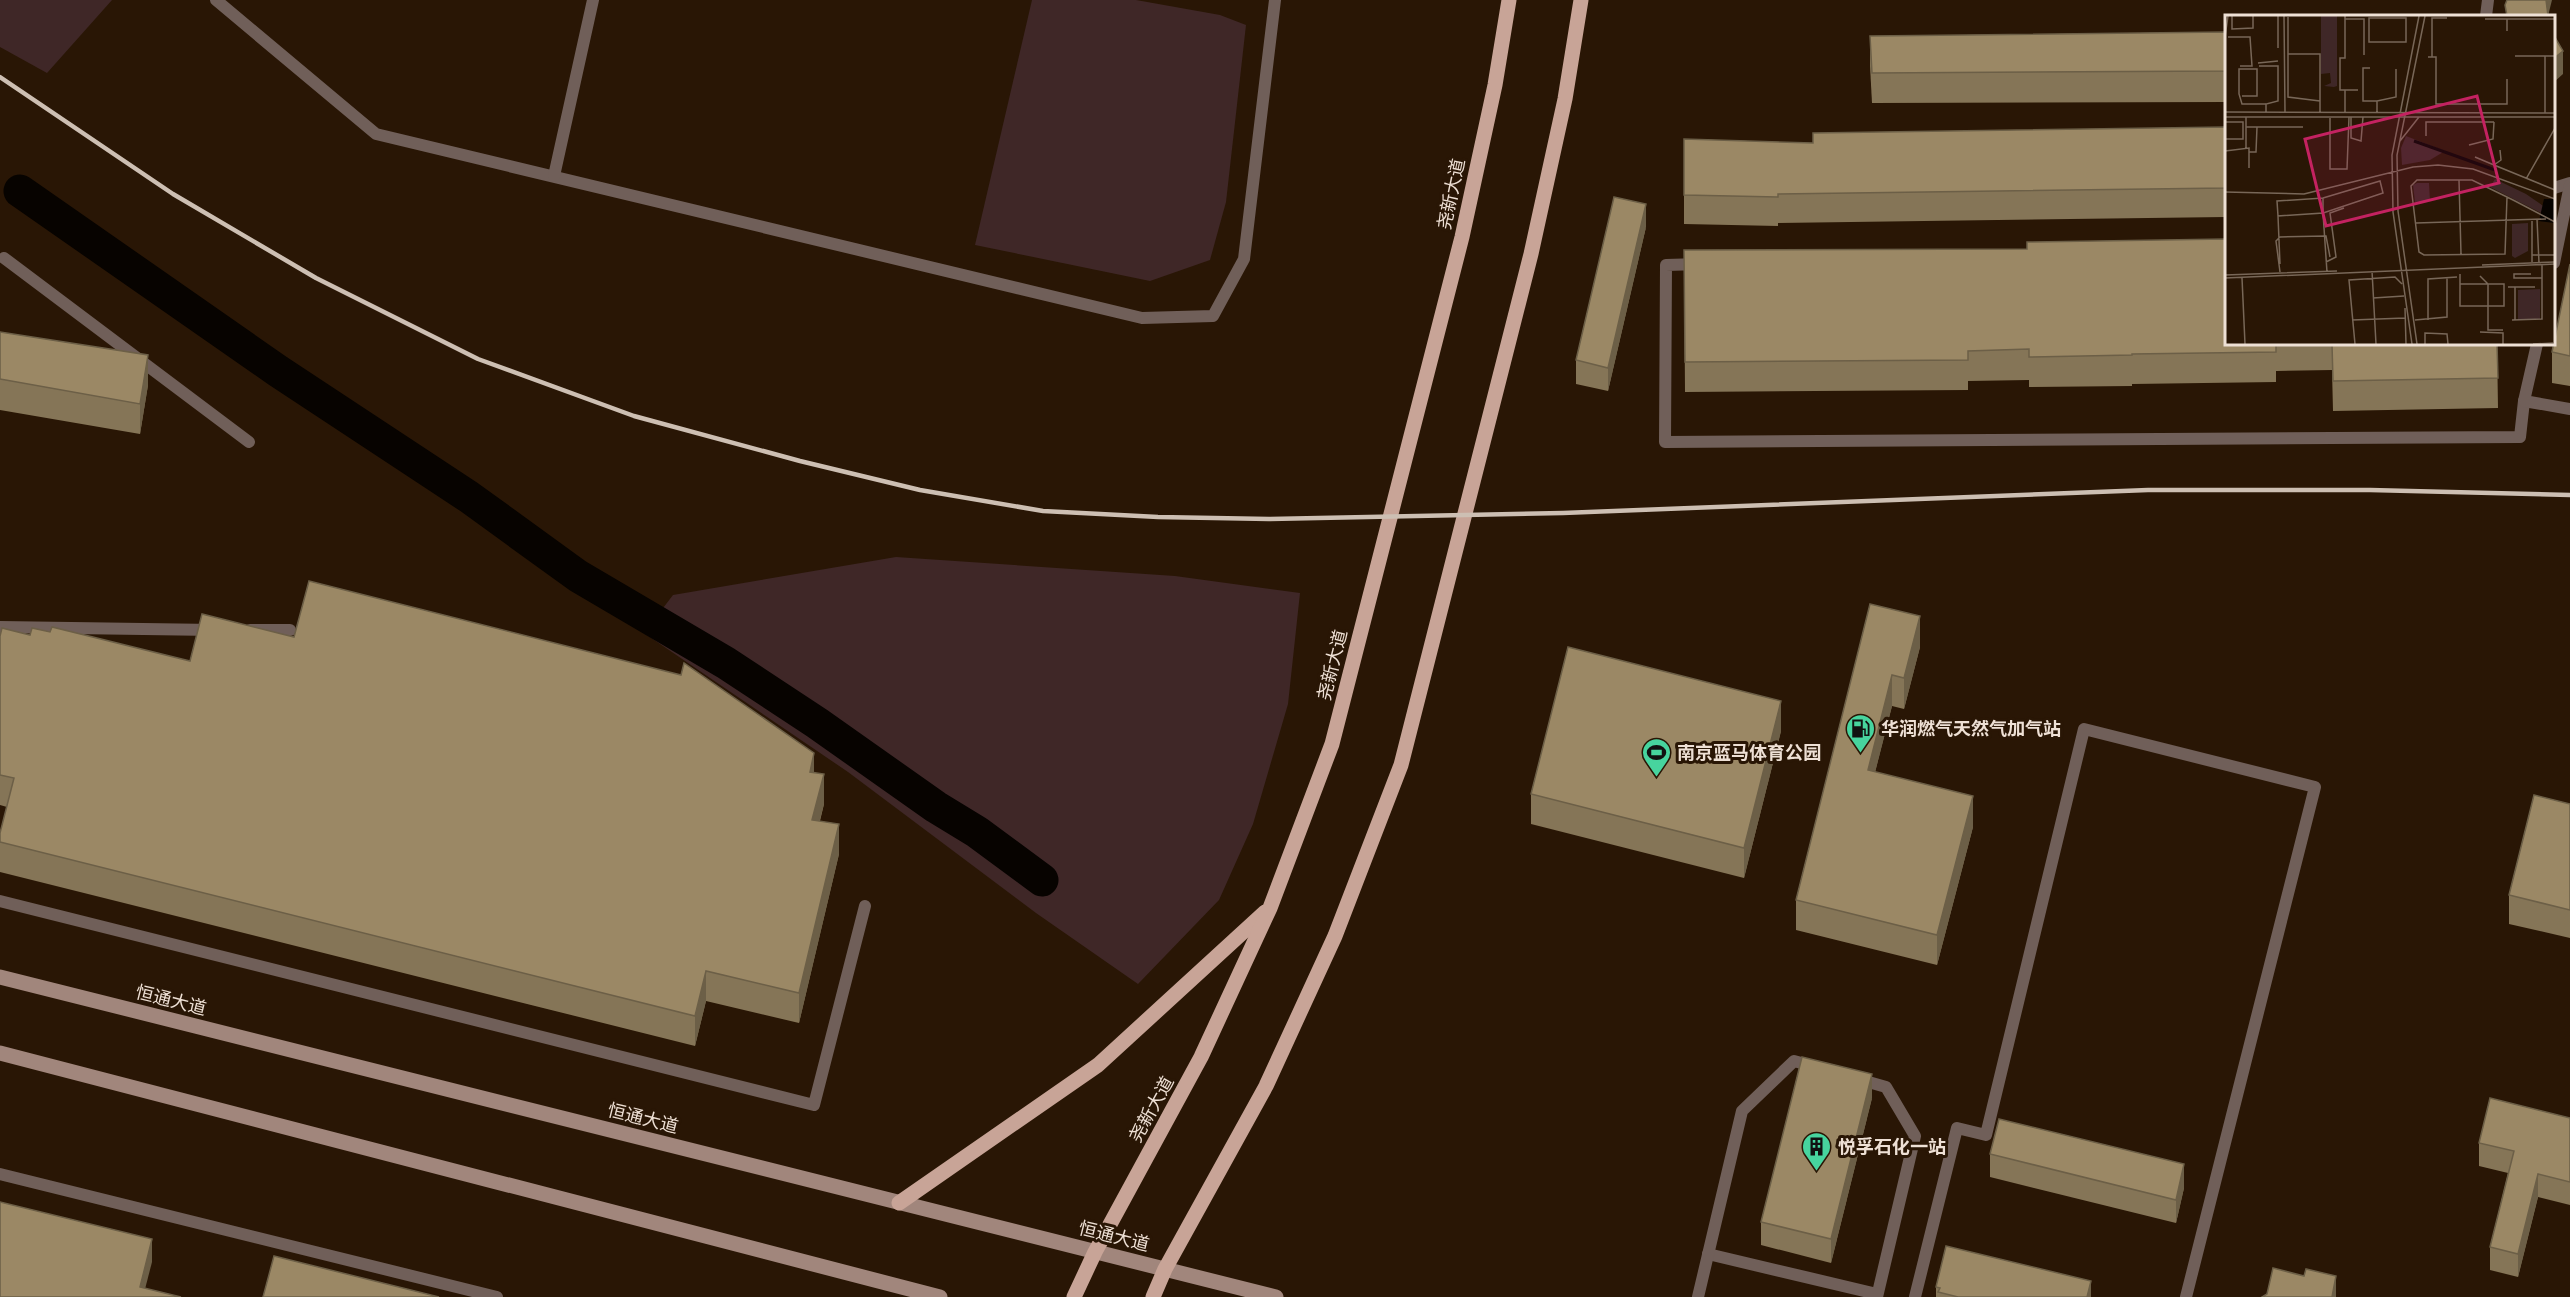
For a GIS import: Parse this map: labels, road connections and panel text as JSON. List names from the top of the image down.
{
  "streets": {
    "main road": ["尧新大道", "恒通大道"]
  },
  "crossings": [
    ["尧新大道", "恒通大道"]
  ],
  "places": {
    "fuel station": ["华润燃气天然气加气站"],
    "sports": ["南京蓝马体育公园"],
    "building": ["悦孚石化一站"]
  }
}
